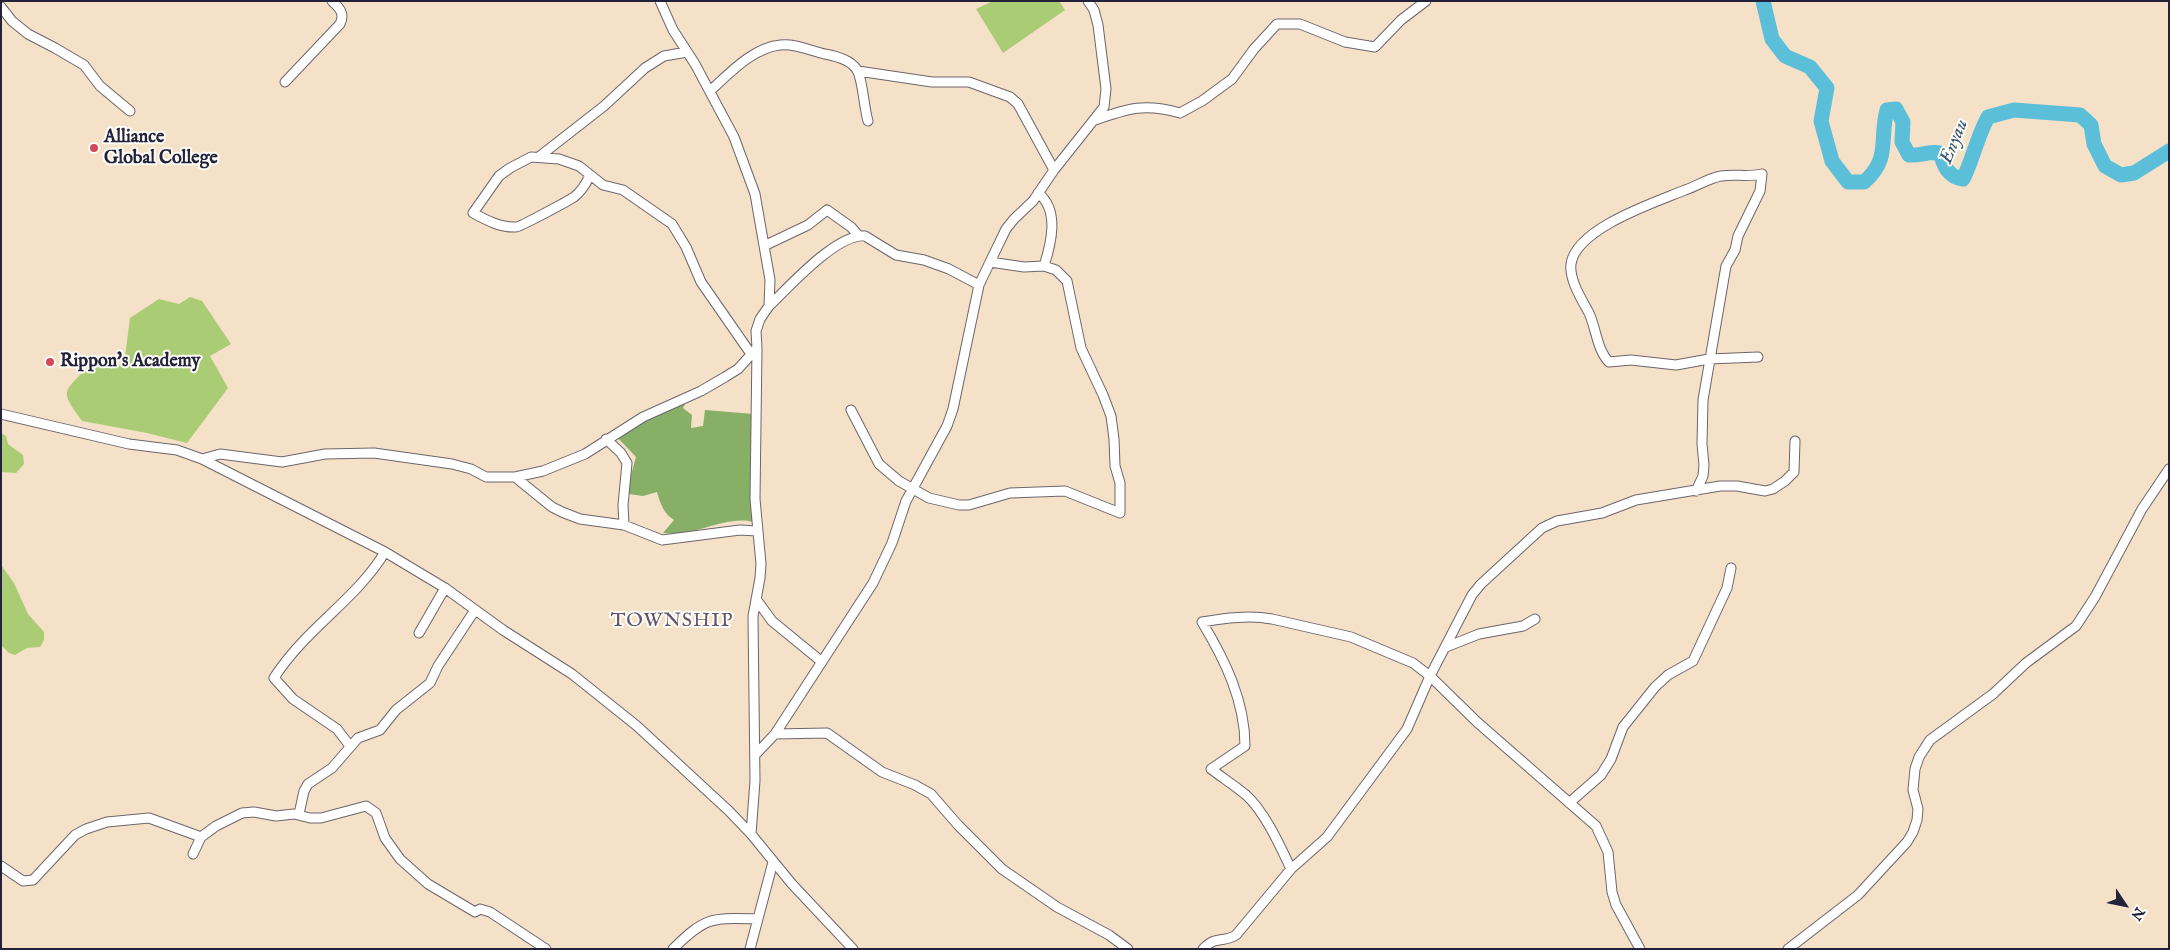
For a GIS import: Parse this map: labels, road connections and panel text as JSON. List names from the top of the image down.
{
  "districts": ["TOWNSHIP"],
  "water": ["Enyau"],
  "places": ["Alliance Global College", "Rippon's Academy"],
  "north": "bottom right"
}
